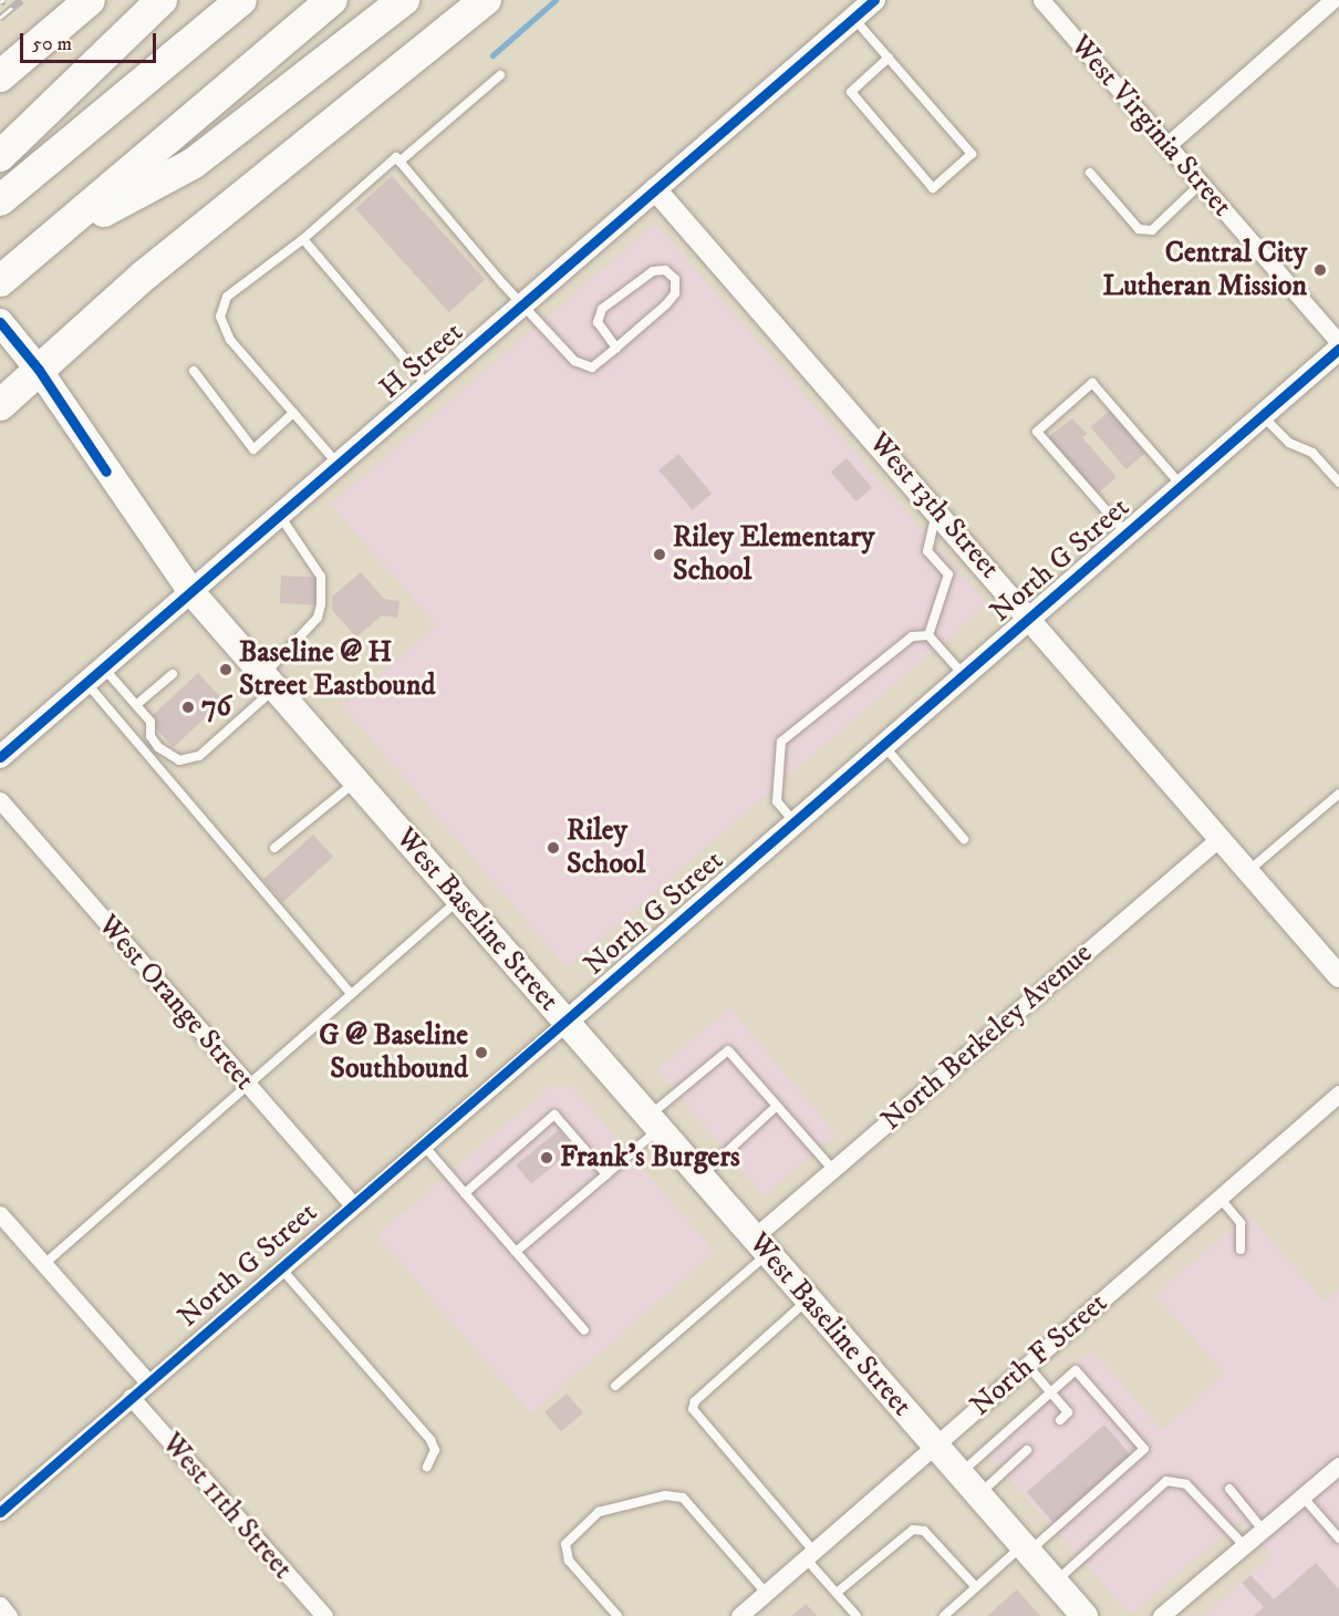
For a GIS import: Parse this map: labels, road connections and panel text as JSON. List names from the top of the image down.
{
  "streets": {
    "main road": ["West Baseline Street"],
    "street": [
      "West Virginia Street",
      "H Street",
      "West 13th Street",
      "North G Street",
      "West Orange Street",
      "North Berkeley Avenue",
      "North F Street",
      "West 11th Street"
    ]
  },
  "crossings": [
    ["H Street", "West 13th Street"],
    ["H Street", "West Baseline Street"],
    ["West 13th Street", "North G Street"],
    ["West 13th Street", "North Berkeley Avenue"],
    ["North G Street", "West Baseline Street"],
    ["North G Street", "West Orange Street"],
    ["North G Street", "West 11th Street"],
    ["West Baseline Street", "North Berkeley Avenue"],
    ["West Baseline Street", "North F Street"]
  ],
  "places": [
    "Central City Lutheran Mission",
    "Riley Elementary School",
    "Baseline @ H Street Eastbound",
    "76",
    "Riley School",
    "G @ Baseline Southbound",
    "Frank's Burgers"
  ],
  "scale_bar": "50 m"
}
